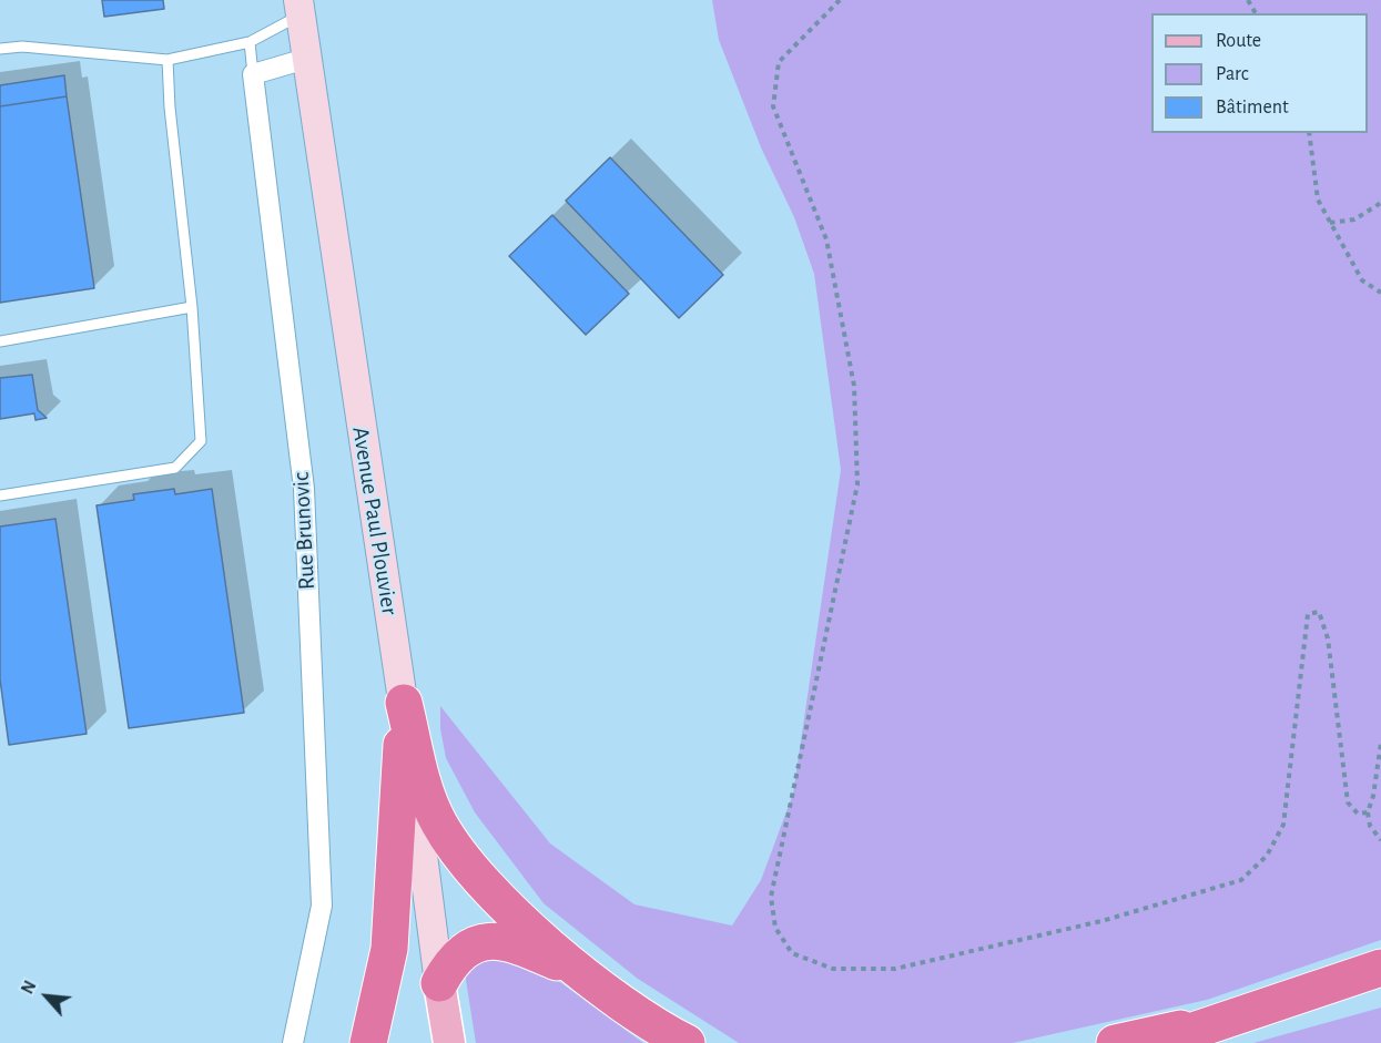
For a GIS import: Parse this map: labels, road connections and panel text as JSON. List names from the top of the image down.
{
  "streets": {
    "main road": ["Avenue Paul Plouvier"],
    "street": ["Rue Brunovic"]
  },
  "legend": ["Route", "Parc", "Bâtiment"],
  "north": "top left"
}
